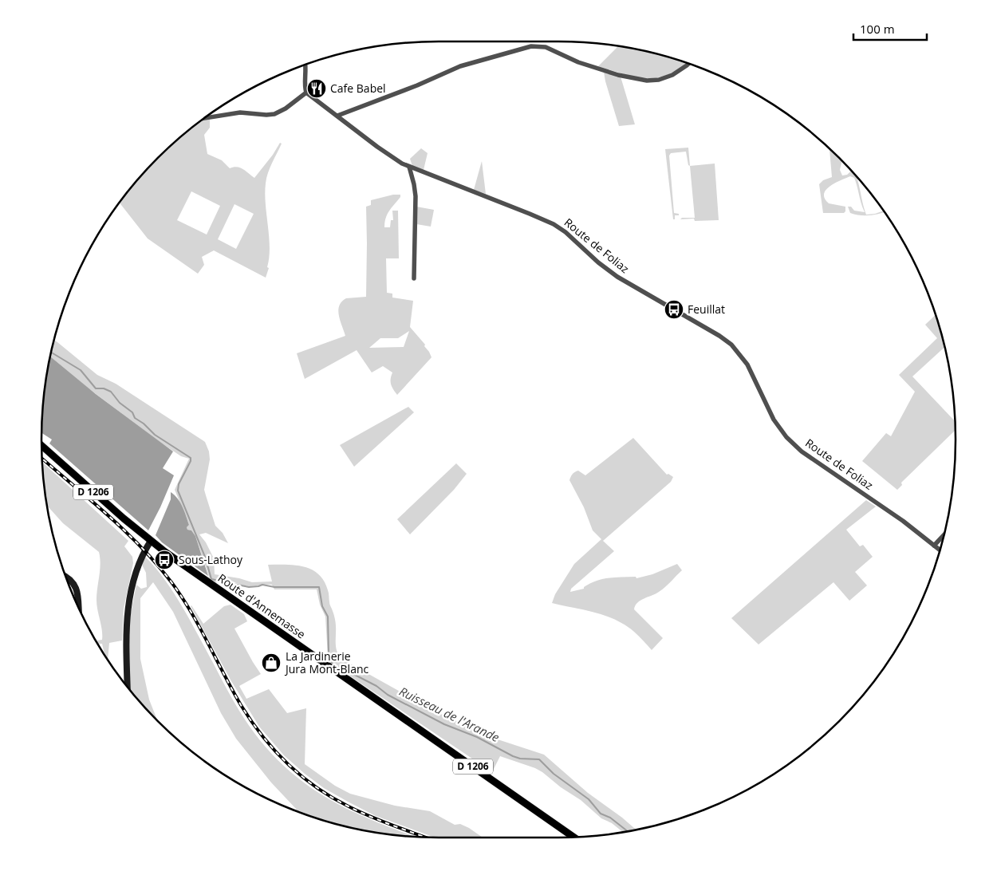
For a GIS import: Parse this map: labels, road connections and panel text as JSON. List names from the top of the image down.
{
  "streets": {
    "main road": ["D 1206", "Route d'Annemasse"],
    "street": ["Route de Foliaz"]
  },
  "water": ["Ruisseau de l'Arande"],
  "places": {
    "restaurant": ["Cafe Babel"],
    "bus stop": ["Feuillat", "Sous-Lathoy"],
    "shop": ["La Jardinerie Jura Mont-Blanc"]
  },
  "scale_bar": "100 m"
}
